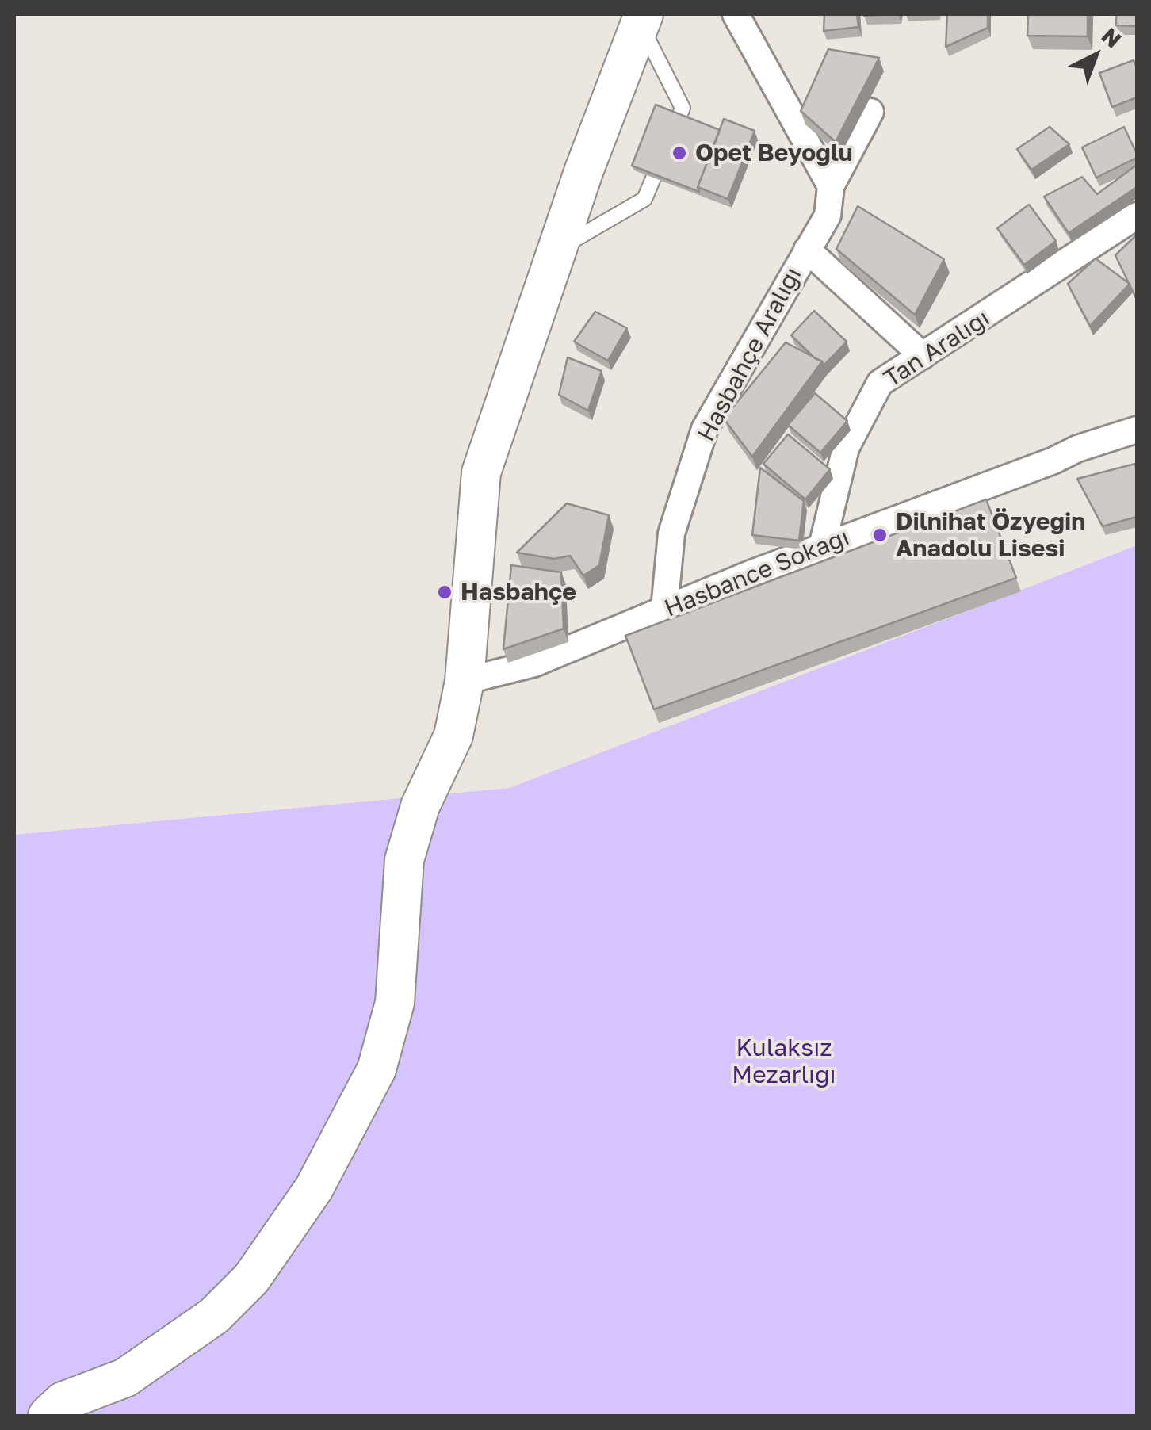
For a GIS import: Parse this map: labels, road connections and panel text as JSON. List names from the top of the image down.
{
  "streets": {
    "street": ["Tan Aralığı", "Hasbahçe Aralığı", "Hasbance Sokağı"]
  },
  "crossings": [
    ["Tan Aralığı", "Hasbance Sokağı"],
    ["Hasbahçe Aralığı", "Hasbance Sokağı"]
  ],
  "parks": ["Kulaksız Mezarlığı"],
  "places": ["Opet Beyoğlu", "Dilnihat Özyeğin Anadolu Lisesi", "Hasbahçe"],
  "north": "top right"
}
